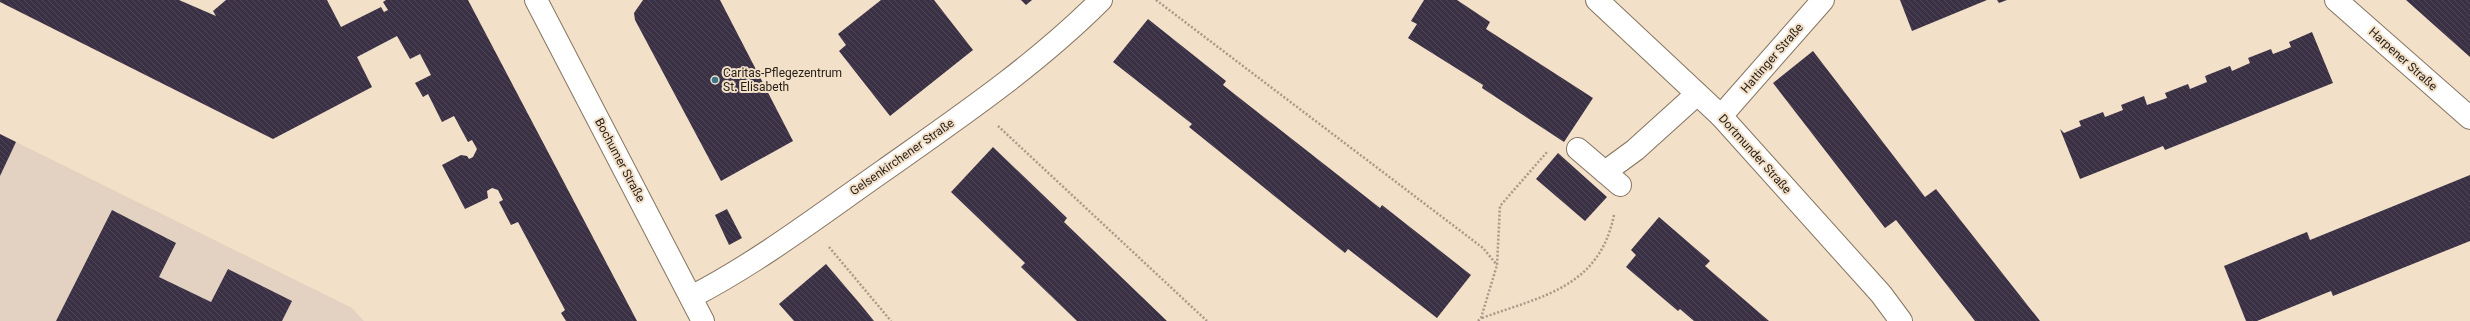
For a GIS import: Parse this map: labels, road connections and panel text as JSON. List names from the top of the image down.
{
  "streets": {
    "street": [
      "Hattinger Straße",
      "Harpener Straße",
      "Dortmunder Straße",
      "Gelsenkirchener Straße",
      "Bochumer Straße"
    ]
  },
  "crossings": [
    ["Hattinger Straße", "Dortmunder Straße"],
    ["Gelsenkirchener Straße", "Bochumer Straße"]
  ],
  "places": ["Caritas-Pflegezentrum St. Elisabeth"]
}
